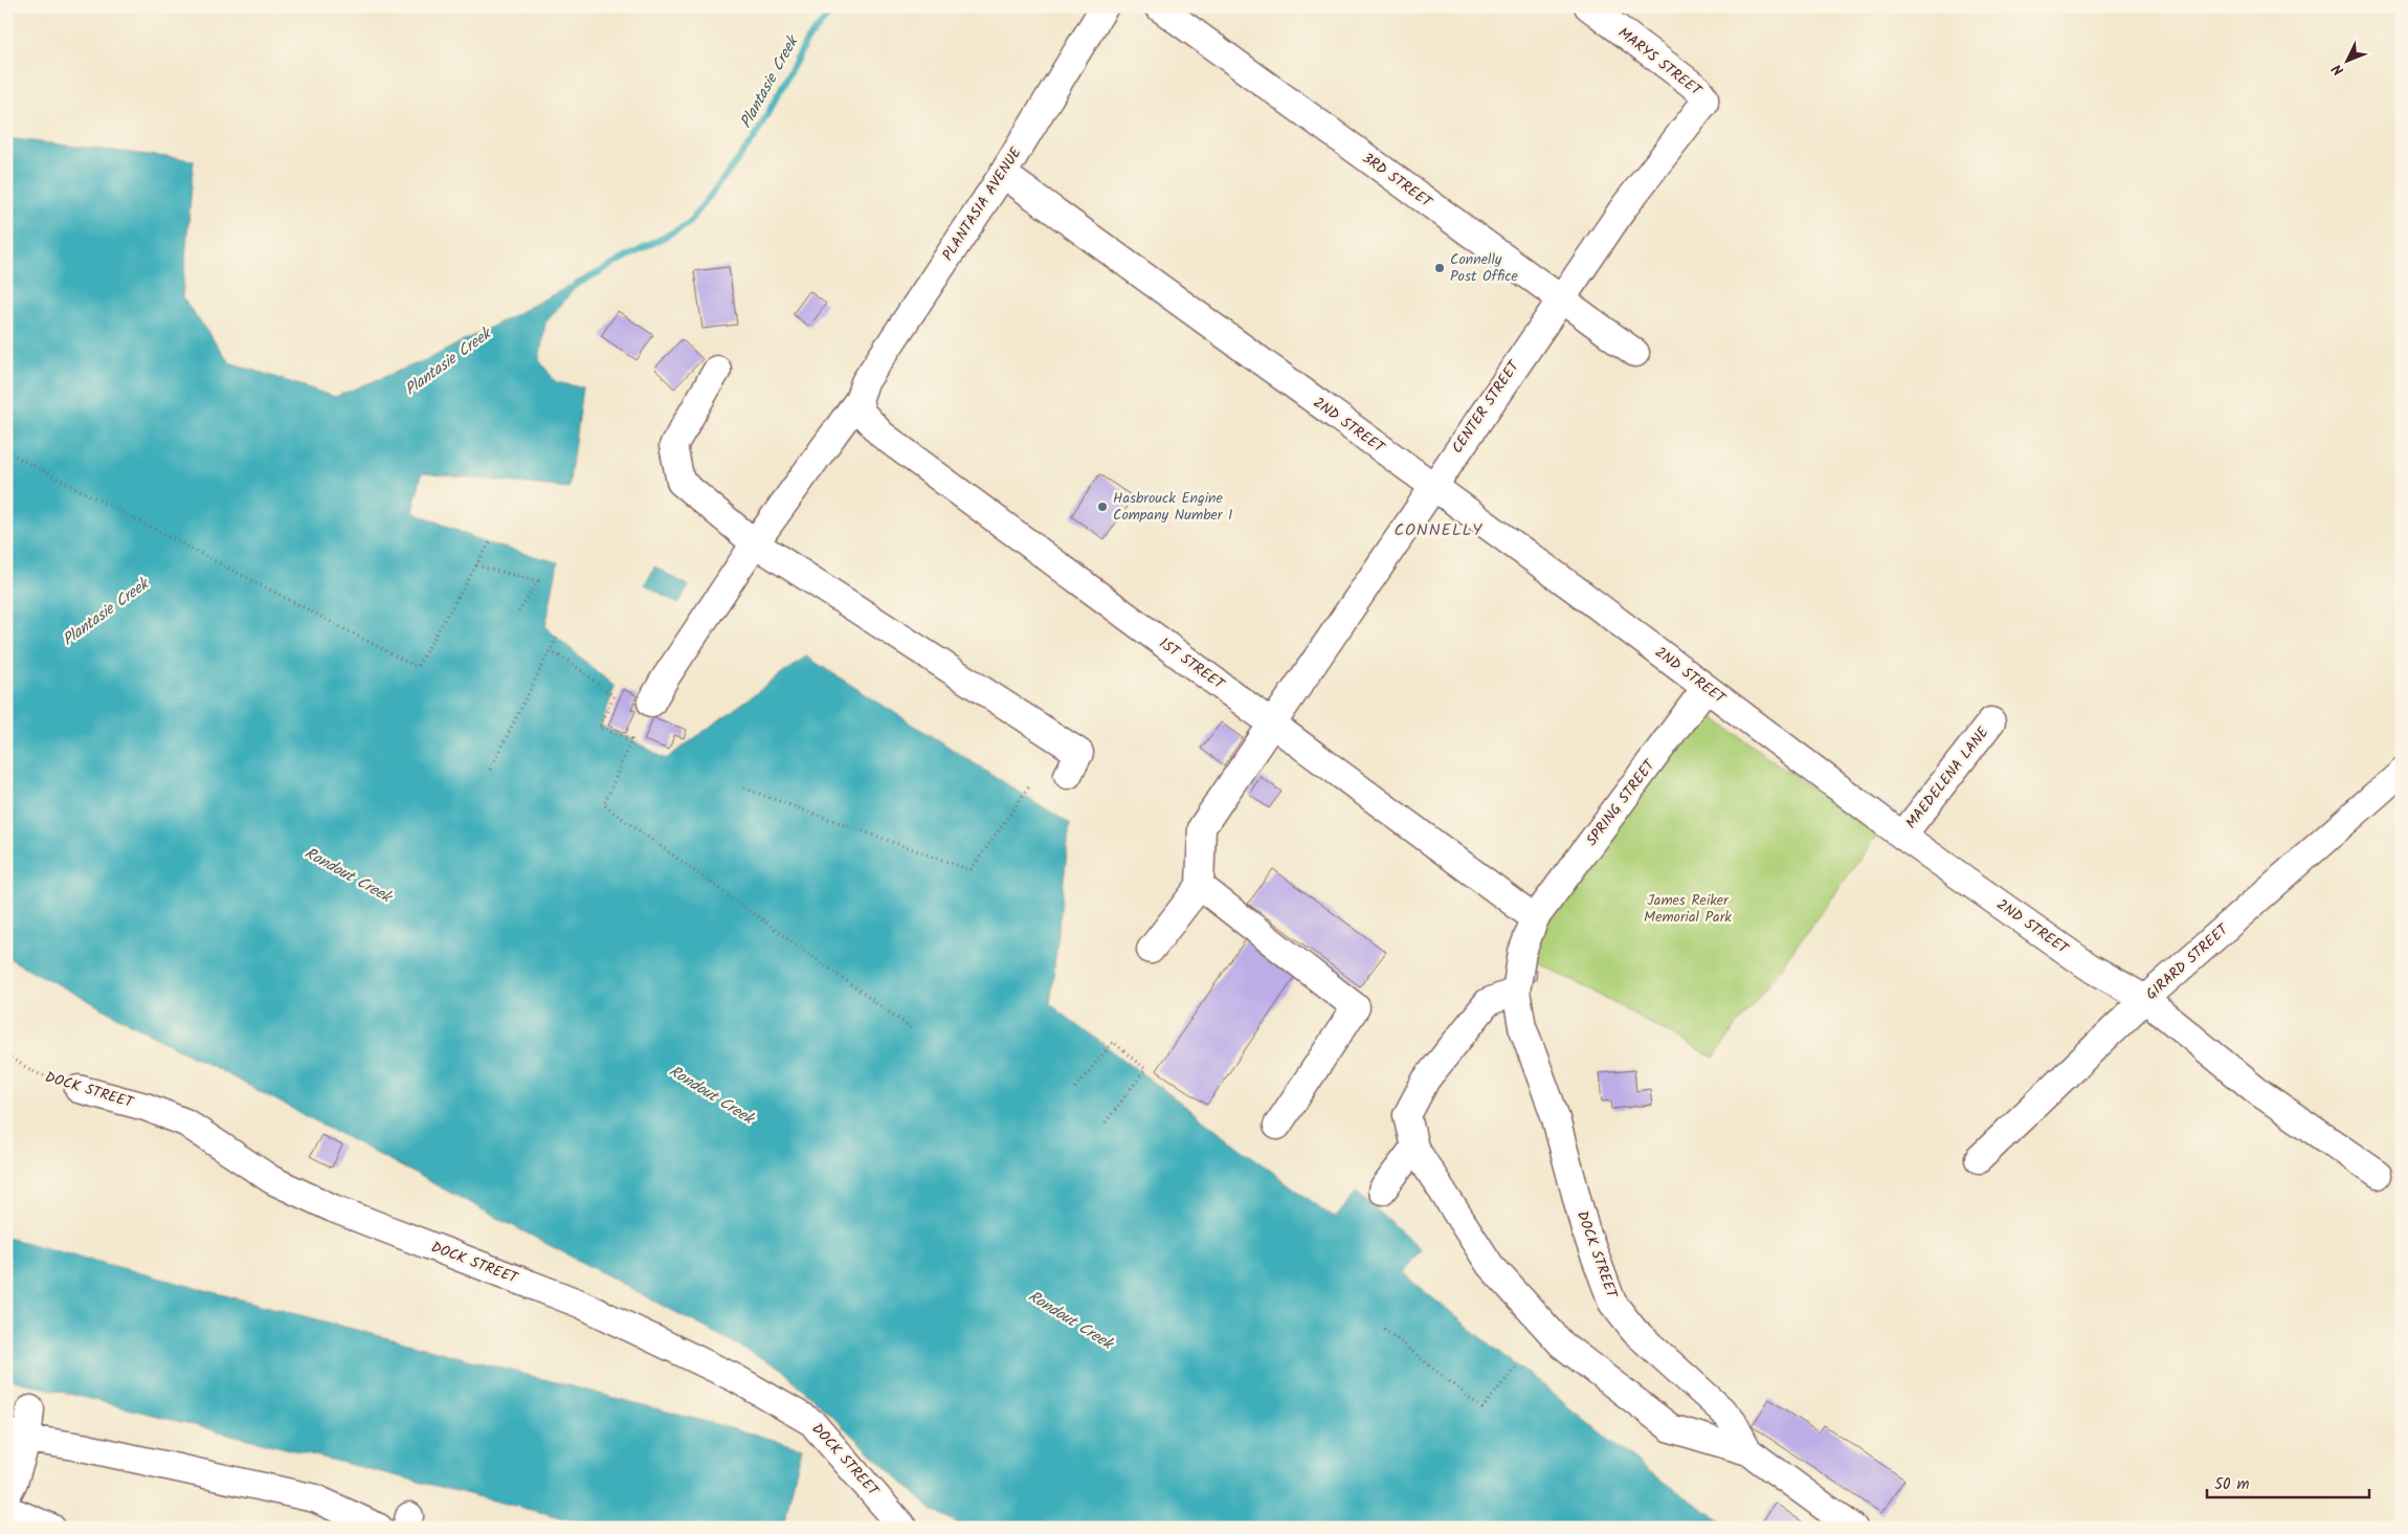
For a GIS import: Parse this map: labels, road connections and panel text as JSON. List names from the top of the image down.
{
  "streets": {
    "street": [
      "MARYS STREET",
      "3RD STREET",
      "PLANTASIA AVENUE",
      "CENTER STREET",
      "2ND STREET",
      "1ST STREET",
      "MAEDELENA LANE",
      "SPRING STREET",
      "GIRARD STREET",
      "DOCK STREET"
    ]
  },
  "crossings": [
    ["MARYS STREET", "CENTER STREET"],
    ["3RD STREET", "CENTER STREET"],
    ["PLANTASIA AVENUE", "2ND STREET"],
    ["PLANTASIA AVENUE", "1ST STREET"],
    ["CENTER STREET", "2ND STREET"],
    ["CENTER STREET", "1ST STREET"],
    ["2ND STREET", "MAEDELENA LANE"],
    ["2ND STREET", "SPRING STREET"],
    ["2ND STREET", "GIRARD STREET"],
    ["1ST STREET", "SPRING STREET"],
    ["1ST STREET", "DOCK STREET"],
    ["SPRING STREET", "DOCK STREET"]
  ],
  "districts": ["CONNELLY"],
  "water": ["Plantasie Creek", "Rondout Creek"],
  "parks": ["James Reiker Memorial Park"],
  "places": ["Connelly Post Office", "Hasbrouck Engine Company Number 1"],
  "scale_bar": "50 m",
  "north": "bottom left"
}
